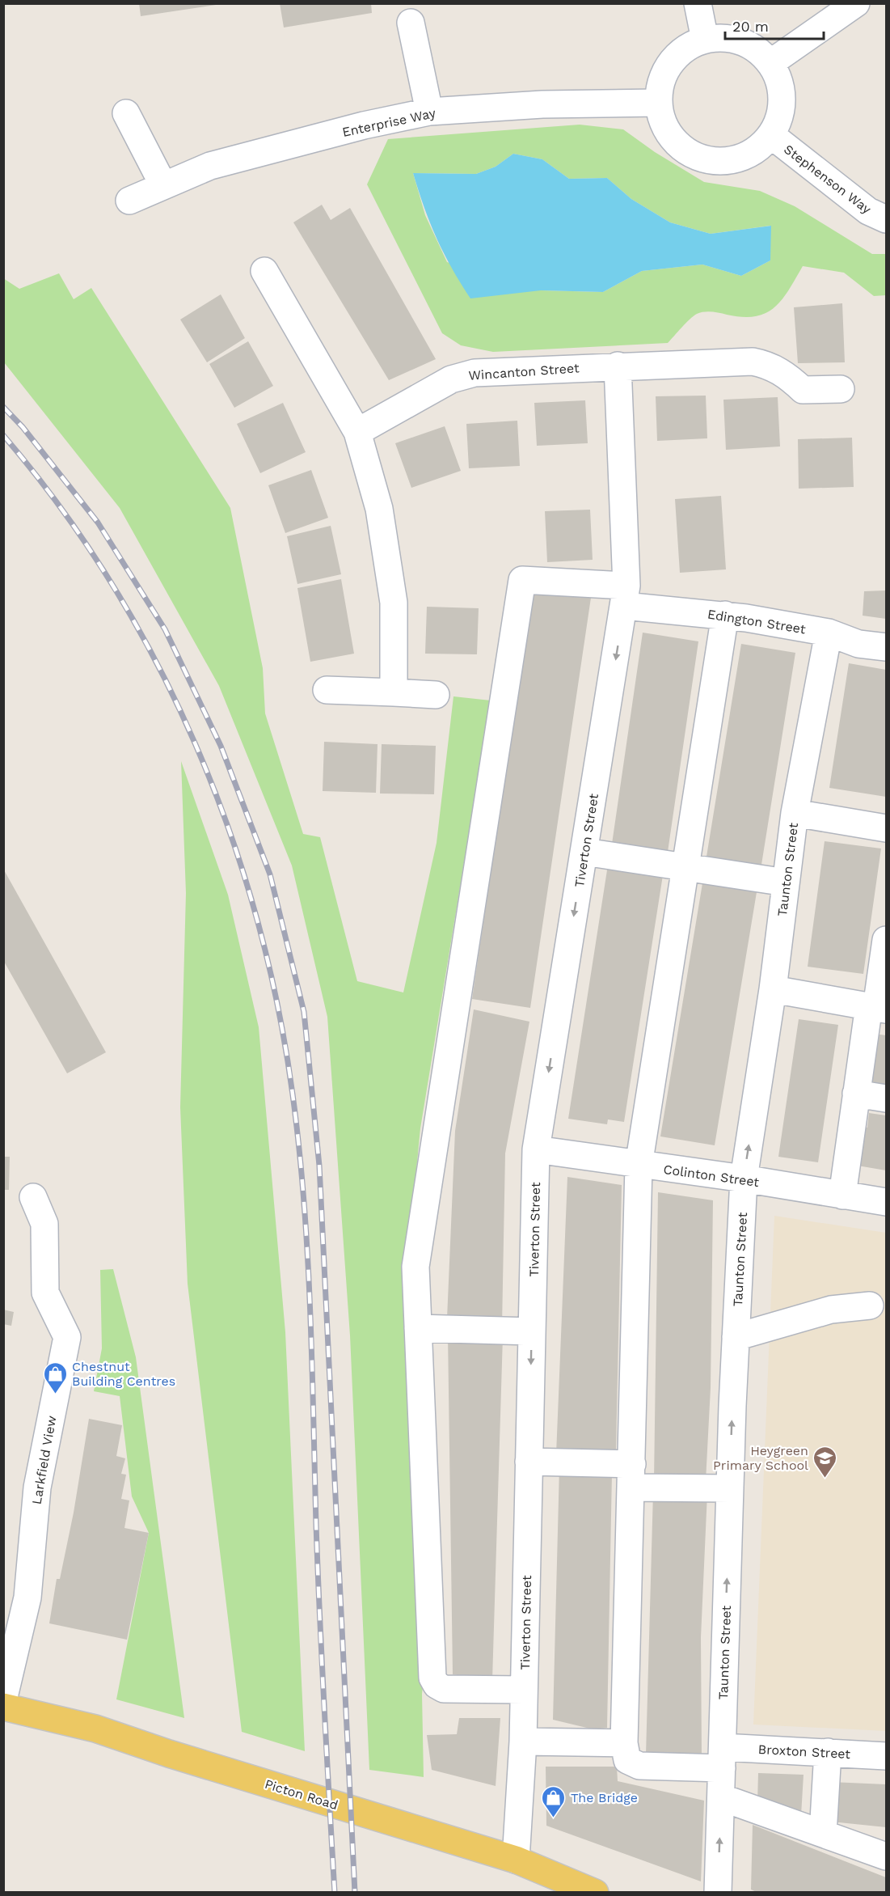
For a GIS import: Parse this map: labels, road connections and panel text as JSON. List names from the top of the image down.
{
  "streets": {
    "main road": ["Picton Road"],
    "street": [
      "Enterprise Way",
      "Stephenson Way",
      "Wincanton Street",
      "Edington Street",
      "Tiverton Street",
      "Taunton Street",
      "Colinton Street",
      "Larkfield View",
      "Broxton Street"
    ]
  },
  "crossings": [
    ["Enterprise Way", "Stephenson Way"],
    ["Edington Street", "Tiverton Street"],
    ["Edington Street", "Taunton Street"],
    ["Tiverton Street", "Colinton Street"],
    ["Tiverton Street", "Picton Road"],
    ["Taunton Street", "Colinton Street"],
    ["Taunton Street", "Broxton Street"]
  ],
  "places": {
    "shop": ["Chestnut Building Centres", "The Bridge"],
    "school or university": ["Heygreen Primary School"]
  },
  "scale_bar": "20 m"
}
